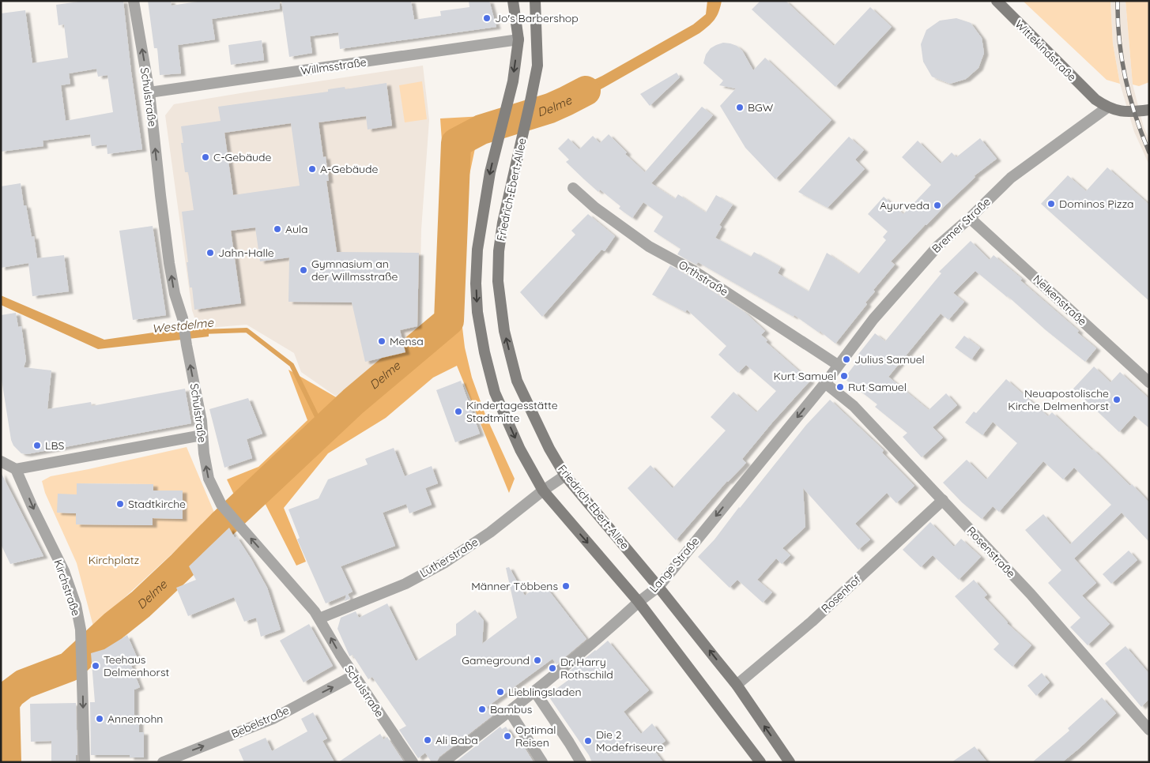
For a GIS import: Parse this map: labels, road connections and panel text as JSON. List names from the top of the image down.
{
  "streets": {
    "main road": ["Wittekindstraße", "Friedrich-Ebert-Allee"],
    "street": [
      "Willmsstraße",
      "Schulstraße",
      "Bremer Straße",
      "Orthstraße",
      "Nelkenstraße",
      "Rosenstraße",
      "Lutherstraße",
      "Lange Straße",
      "Kirchstraße",
      "Rosenhof",
      "Bebelstraße"
    ]
  },
  "crossings": [
    ["Wittekindstraße", "Bremer Straße"],
    ["Willmsstraße", "Schulstraße"],
    ["Willmsstraße", "Friedrich-Ebert-Allee"],
    ["Schulstraße", "Lutherstraße"],
    ["Schulstraße", "Bebelstraße"],
    ["Friedrich-Ebert-Allee", "Lutherstraße"],
    ["Friedrich-Ebert-Allee", "Lange Straße"],
    ["Friedrich-Ebert-Allee", "Rosenhof"],
    ["Bremer Straße", "Orthstraße"],
    ["Bremer Straße", "Nelkenstraße"],
    ["Bremer Straße", "Lange Straße"],
    ["Orthstraße", "Lange Straße"],
    ["Rosenstraße", "Lange Straße"],
    ["Rosenstraße", "Rosenhof"]
  ],
  "one_way": [
    "Schulstraße",
    "Lange Straße",
    "Kirchstraße",
    "Bebelstraße"
  ],
  "water": ["Delme", "Westdelme"],
  "parks": ["Kirchplatz"],
  "places": [
    "Jo's Barbershop",
    "BGW",
    "C-Gebäude",
    "A-Gebäude",
    "Dominos Pizza",
    "Ayurveda",
    "Aula",
    "Jahn-Halle",
    "Gymnasium an der Willmsstraße",
    "Mensa",
    "Julius Samuel",
    "Kurt Samuel",
    "Rut Samuel",
    "Neuapostolische Kirche Delmenhorst",
    "Kindertagesstätte Stadtmitte",
    "LBS",
    "Stadtkirche",
    "Männer Többens",
    "Gameground",
    "Teehaus Delmenhorst",
    "Dr. Harry Rothschild",
    "Lieblingsladen",
    "Bambus",
    "Annemohn",
    "Optimal Reisen",
    "Ali Baba",
    "Die 2 Modefriseure"
  ]
}
